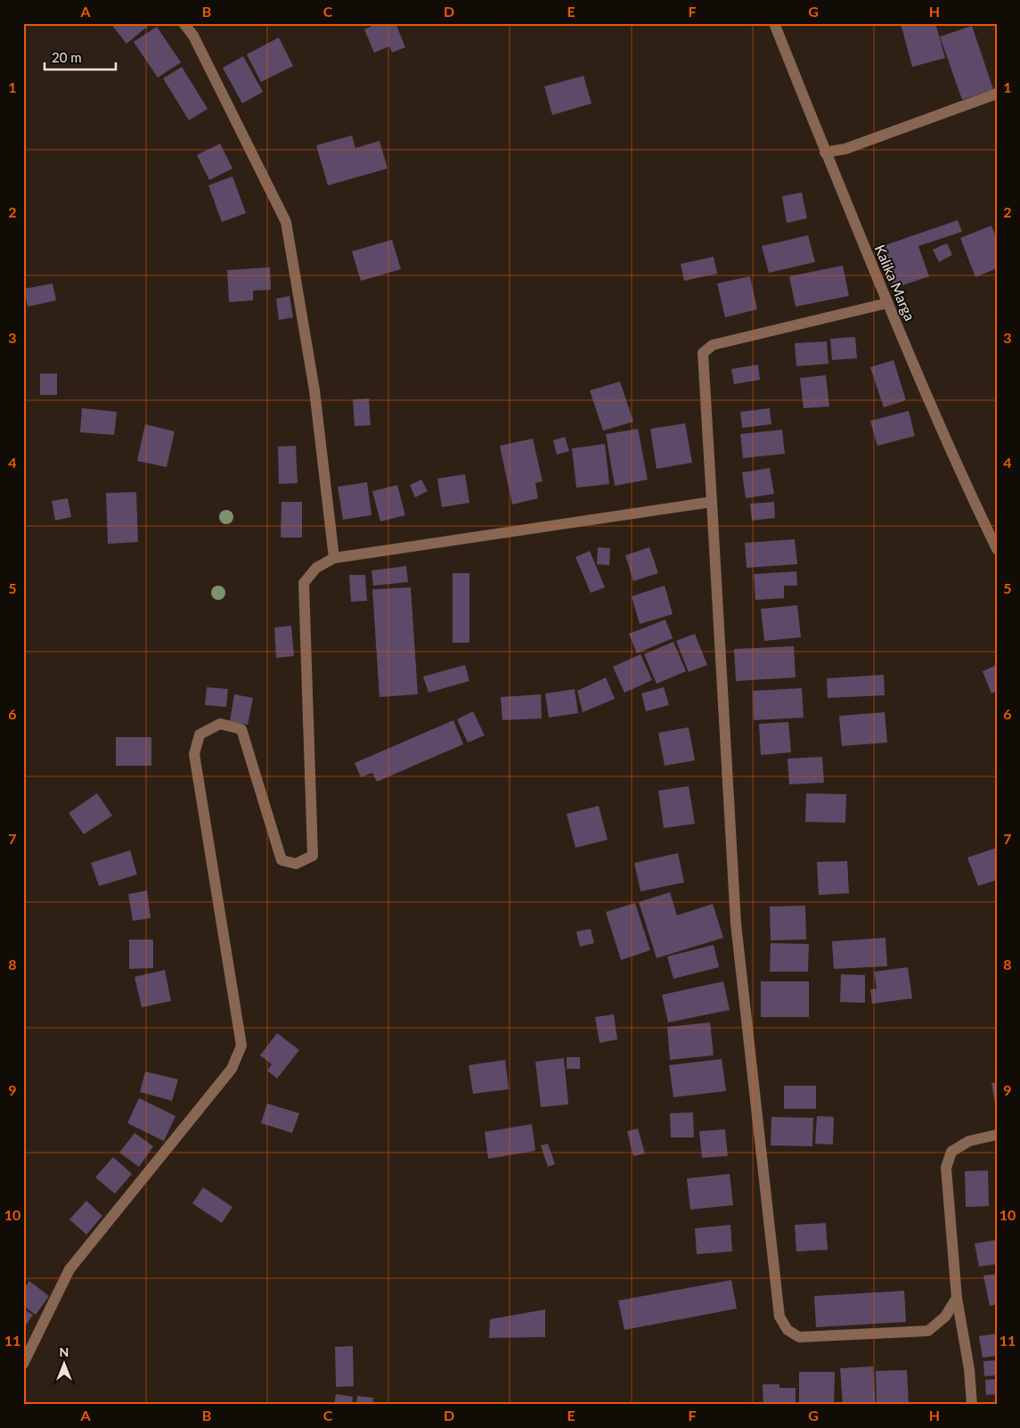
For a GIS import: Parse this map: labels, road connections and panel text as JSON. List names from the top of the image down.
{
  "streets": {
    "street": ["Kalika Marga"]
  },
  "scale_bar": "20 m",
  "north": "top",
  "grid": {
    "columns": [
      "A",
      "B",
      "C",
      "D",
      "E",
      "F",
      "G",
      "H"
    ],
    "rows": [
      "1",
      "2",
      "3",
      "4",
      "5",
      "6",
      "7",
      "8",
      "9",
      "10",
      "11"
    ]
  }
}
